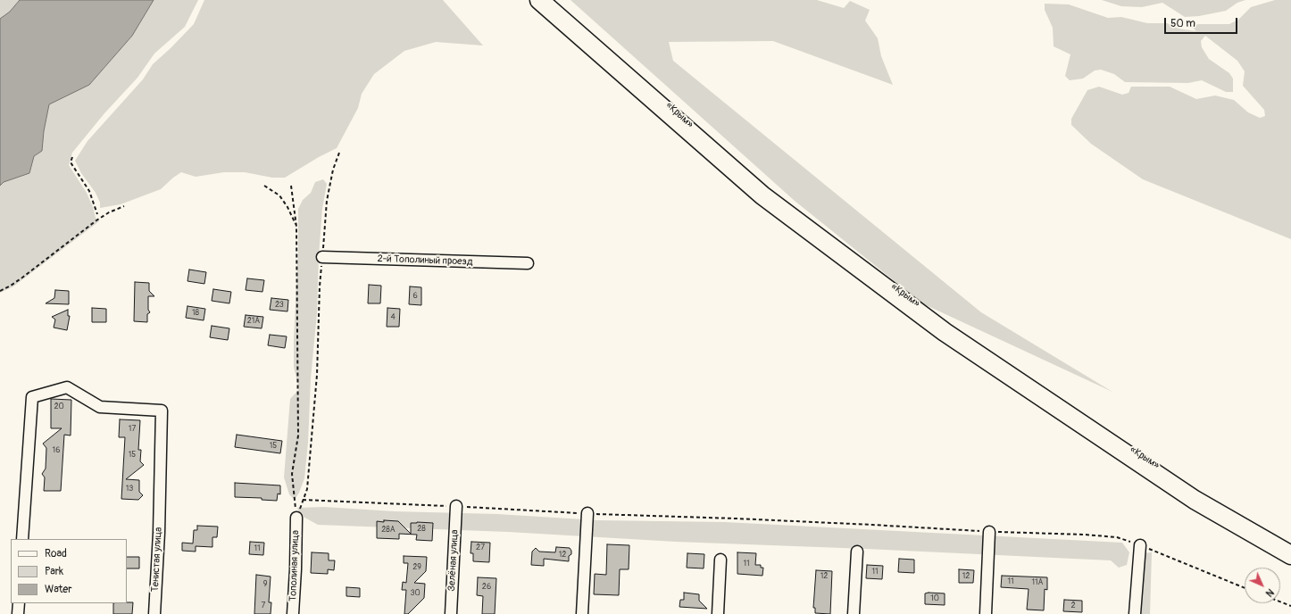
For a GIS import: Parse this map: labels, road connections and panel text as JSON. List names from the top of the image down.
{
  "streets": {
    "highway": ["«Крым»"],
    "street": [
      "2-й Тополиный проезд",
      "Тенистая улица",
      "Зелёная улица",
      "Тополиная улица"
    ]
  },
  "house_numbers": [
    "6",
    "23",
    "18",
    "4",
    "21А",
    "20",
    "17",
    "15",
    "16",
    "15",
    "13",
    "28",
    "28А",
    "27",
    "11",
    "12",
    "11",
    "29",
    "11",
    "12",
    "12",
    "11",
    "11А",
    "9",
    "26",
    "30",
    "10",
    "7",
    "2"
  ],
  "legend": ["Road", "Park", "Water"],
  "scale_bar": "50 m",
  "north": "bottom right"
}
